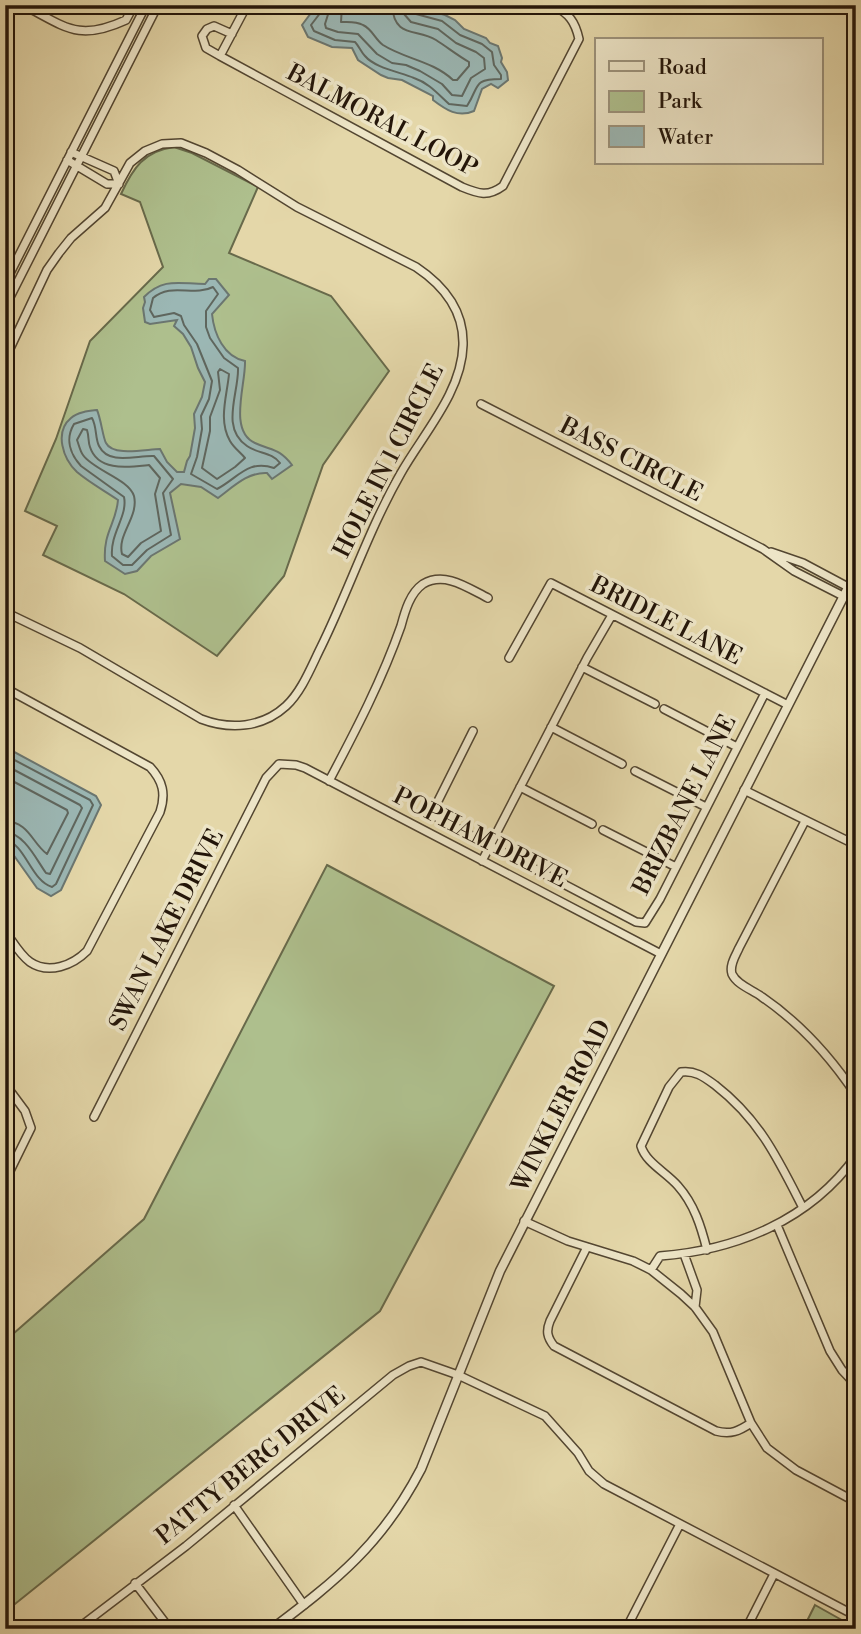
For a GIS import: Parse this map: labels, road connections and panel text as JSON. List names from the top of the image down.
{
  "streets": {
    "street": [
      "BALMORAL LOOP",
      "BASS CIRCLE",
      "HOLE IN 1 CIRCLE",
      "BRIDLE LANE",
      "BRIZBANE LANE",
      "POPHAM DRIVE",
      "SWAN LAKE DRIVE",
      "WINKLER ROAD",
      "PATTY BERG DRIVE"
    ]
  },
  "crossings": [
    ["BASS CIRCLE", "WINKLER ROAD"],
    ["BRIDLE LANE", "BRIZBANE LANE"],
    ["BRIDLE LANE", "WINKLER ROAD"],
    ["POPHAM DRIVE", "SWAN LAKE DRIVE"],
    ["POPHAM DRIVE", "WINKLER ROAD"],
    ["WINKLER ROAD", "PATTY BERG DRIVE"]
  ],
  "legend": ["Road", "Park", "Water"]
}
